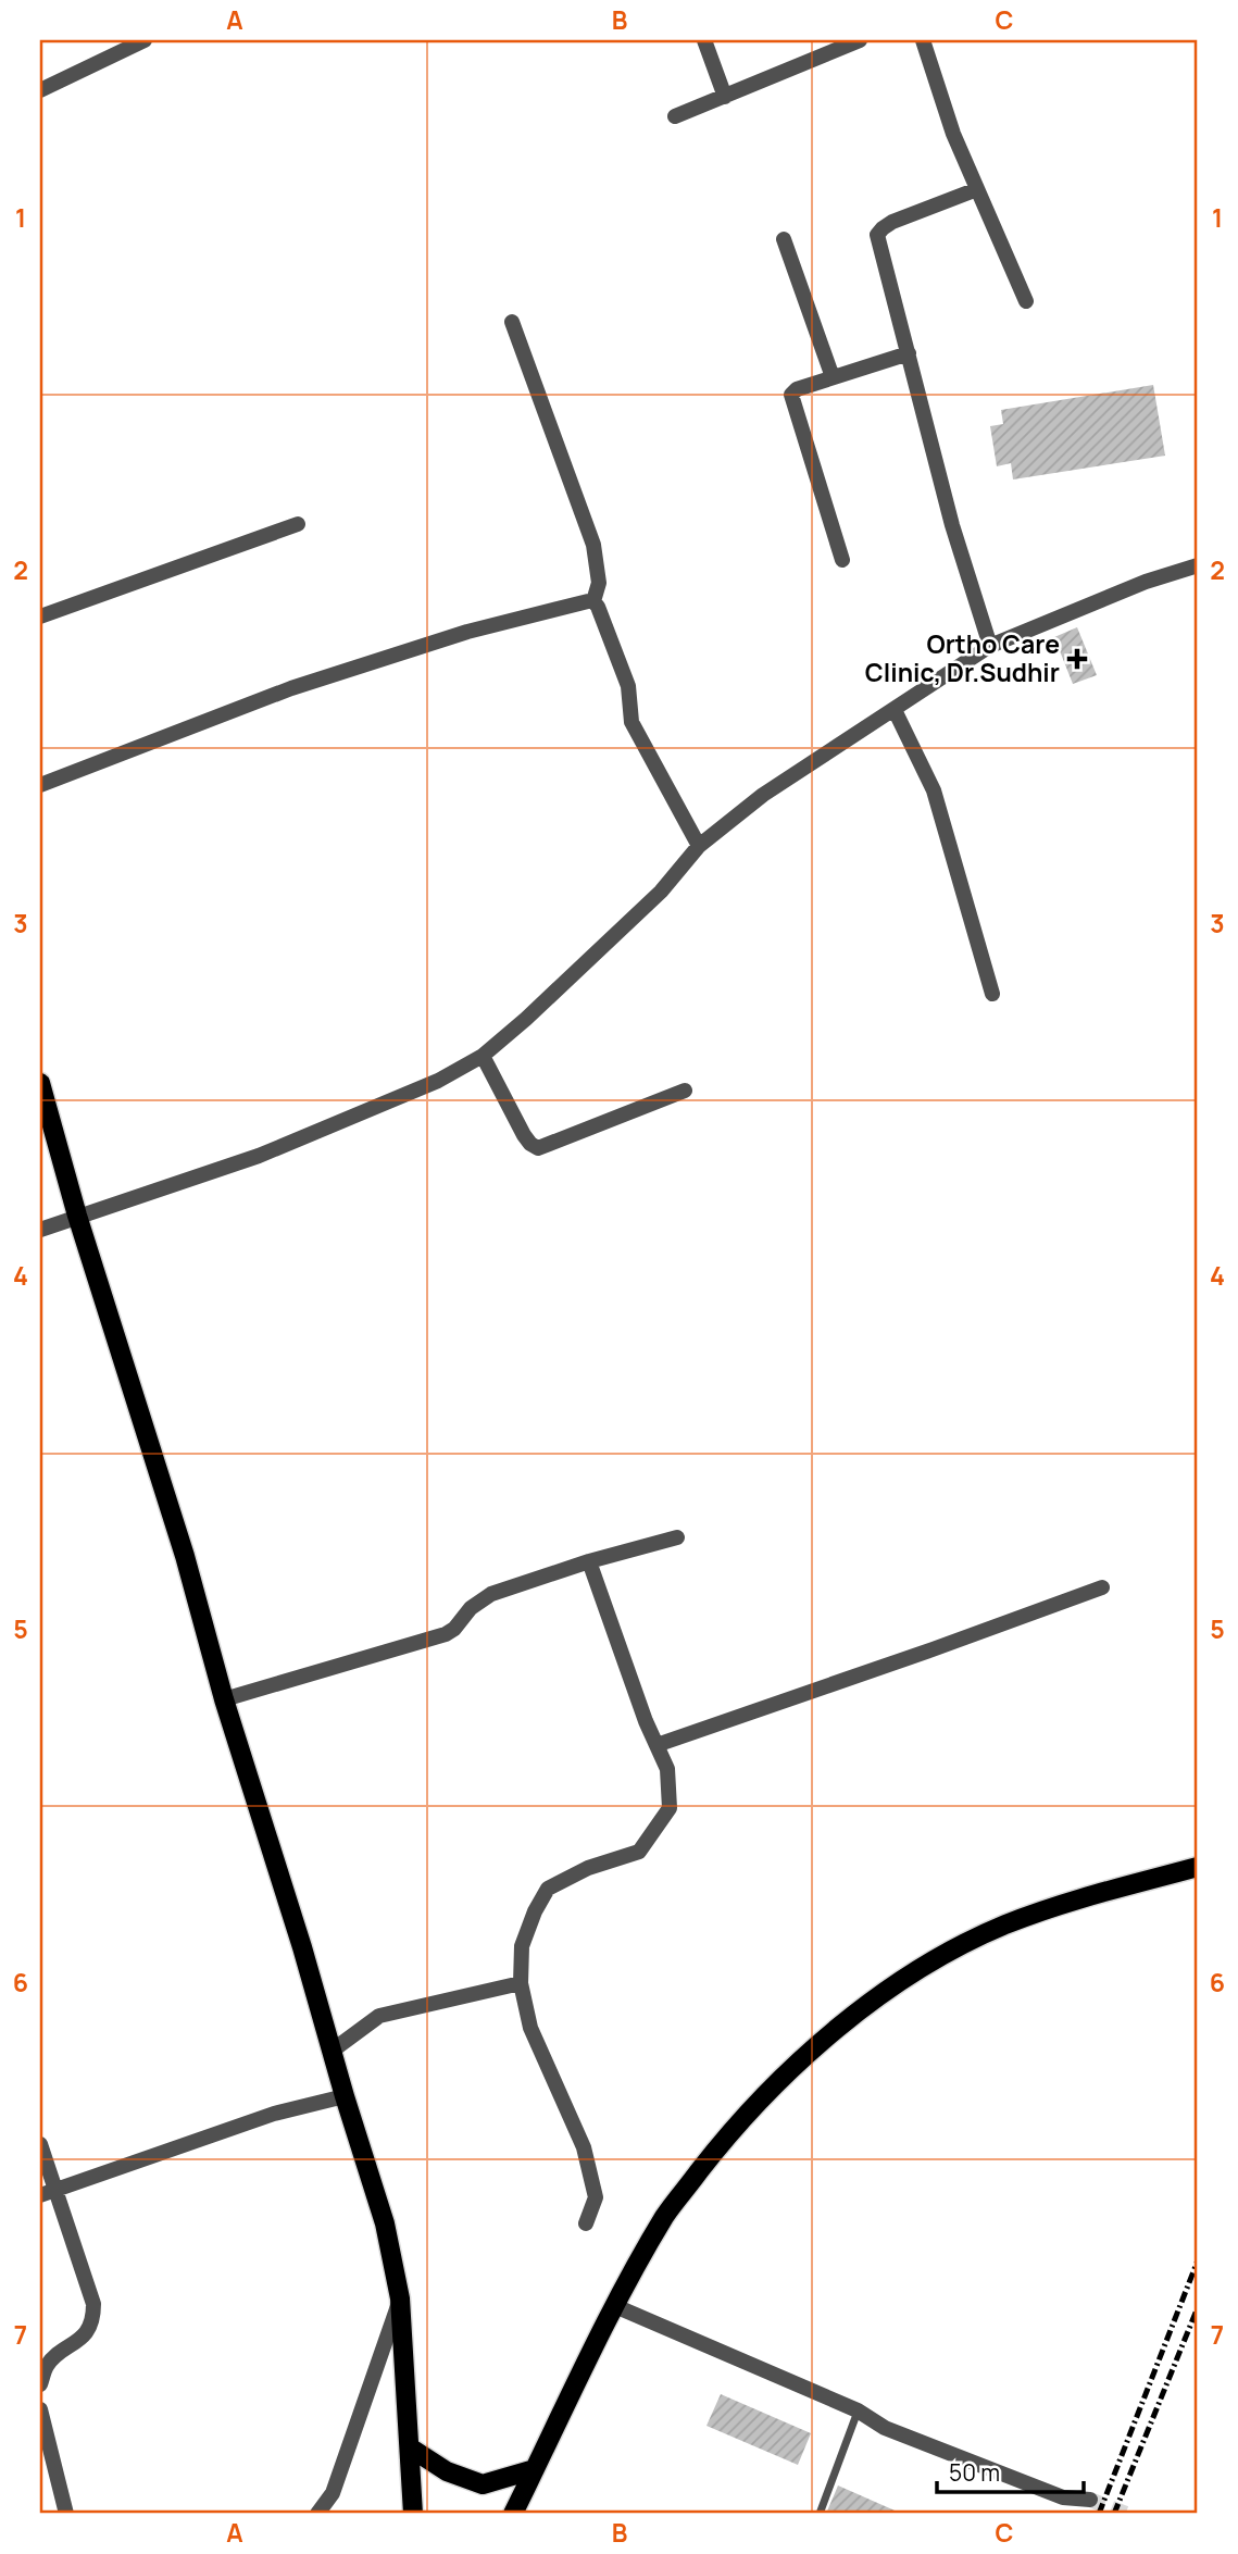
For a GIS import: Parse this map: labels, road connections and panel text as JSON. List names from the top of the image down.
{
  "places": {
    "health": ["Ortho Care Clinic, Dr.Sudhir"]
  },
  "scale_bar": "50 m",
  "grid": {
    "columns": ["A", "B", "C"],
    "rows": [
      "1",
      "2",
      "3",
      "4",
      "5",
      "6",
      "7"
    ]
  }
}
